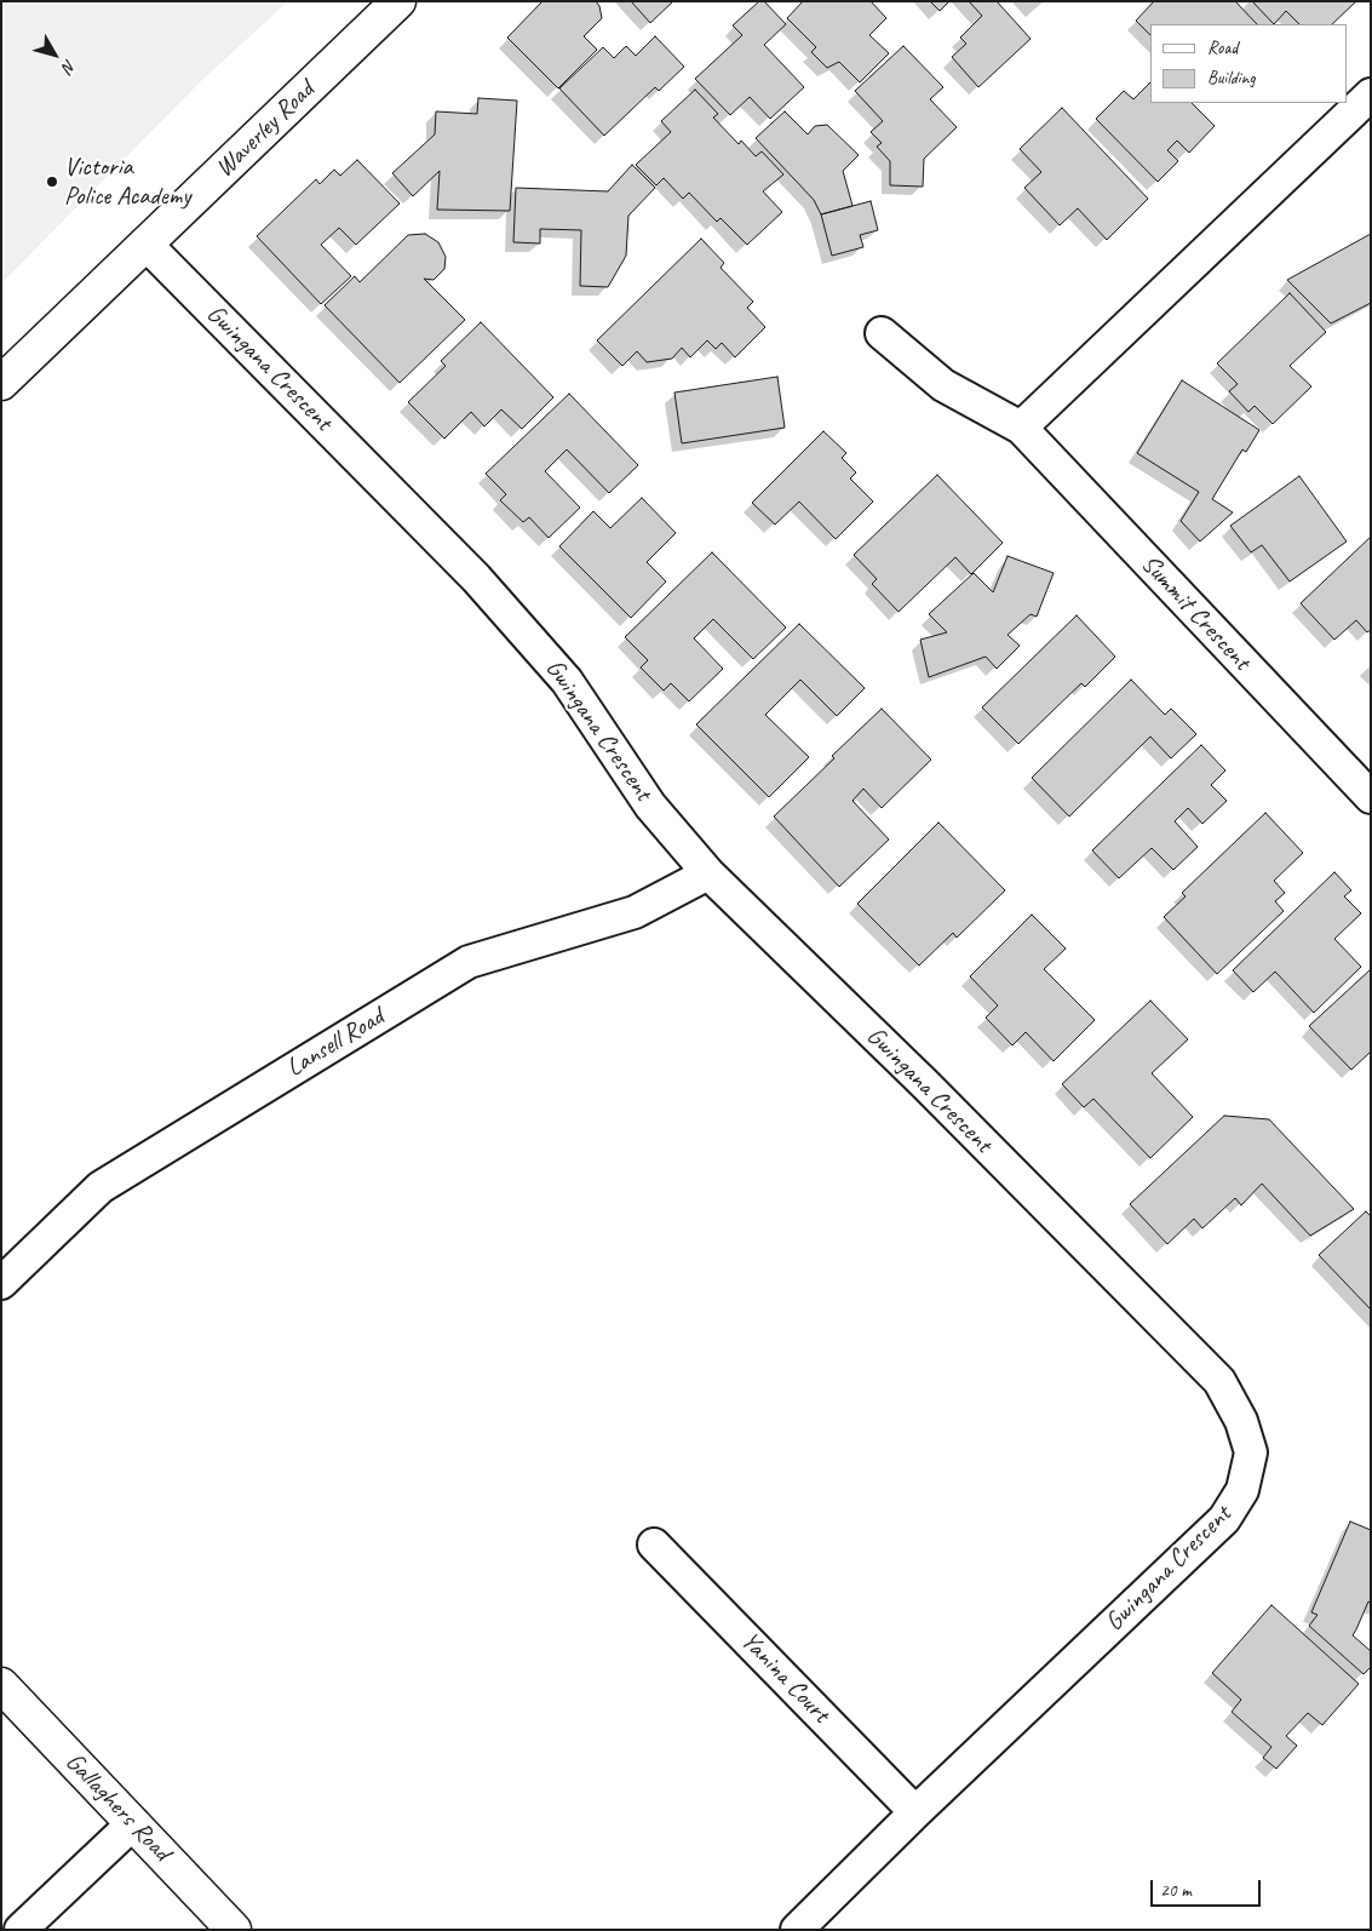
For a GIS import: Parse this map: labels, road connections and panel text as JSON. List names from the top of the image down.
{
  "streets": {
    "main road": ["Waverley Road", "Gallaghers Road"],
    "street": [
      "Gwingana Crescent",
      "Summit Crescent",
      "Lansell Road",
      "Yanina Court"
    ]
  },
  "crossings": [
    ["Waverley Road", "Gwingana Crescent"],
    ["Gwingana Crescent", "Lansell Road"],
    ["Gwingana Crescent", "Yanina Court"]
  ],
  "places": ["Victoria Police Academy"],
  "legend": ["Road", "Building"],
  "scale_bar": "20 m",
  "north": "bottom right"
}
